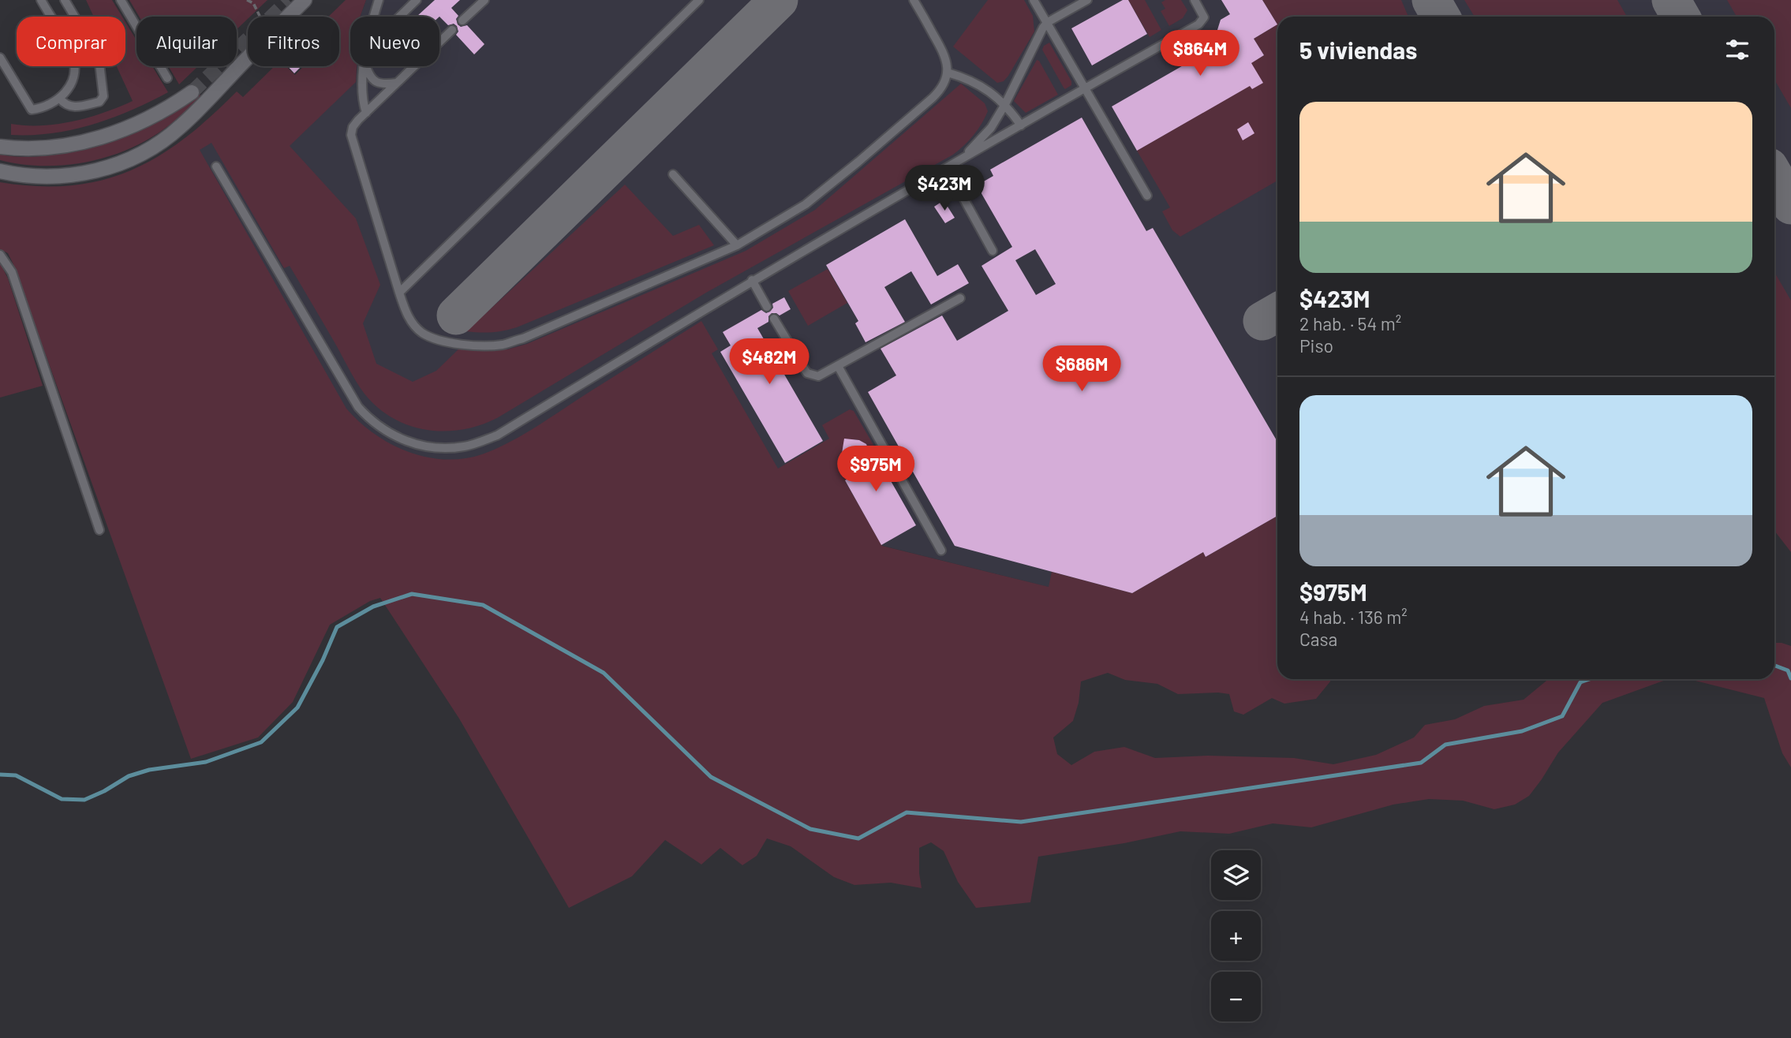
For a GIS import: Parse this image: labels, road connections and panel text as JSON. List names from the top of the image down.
{
  "page": {
    "chip": [
      "Comprar",
      "Alquilar",
      "Filtros",
      "Nuevo"
    ],
    "heading": "5 viviendas",
    "price": [
      "$864M",
      "$423M",
      "$482M",
      "$686M",
      "$975M"
    ],
    "list": [
      {
        "name": "$423M",
        "note": "2 hab. · 54 m² · Piso"
      },
      {
        "name": "$975M",
        "note": "4 hab. · 136 m² · Casa"
      }
    ],
    "map_buttons": ["+", "−"]
  }
}
